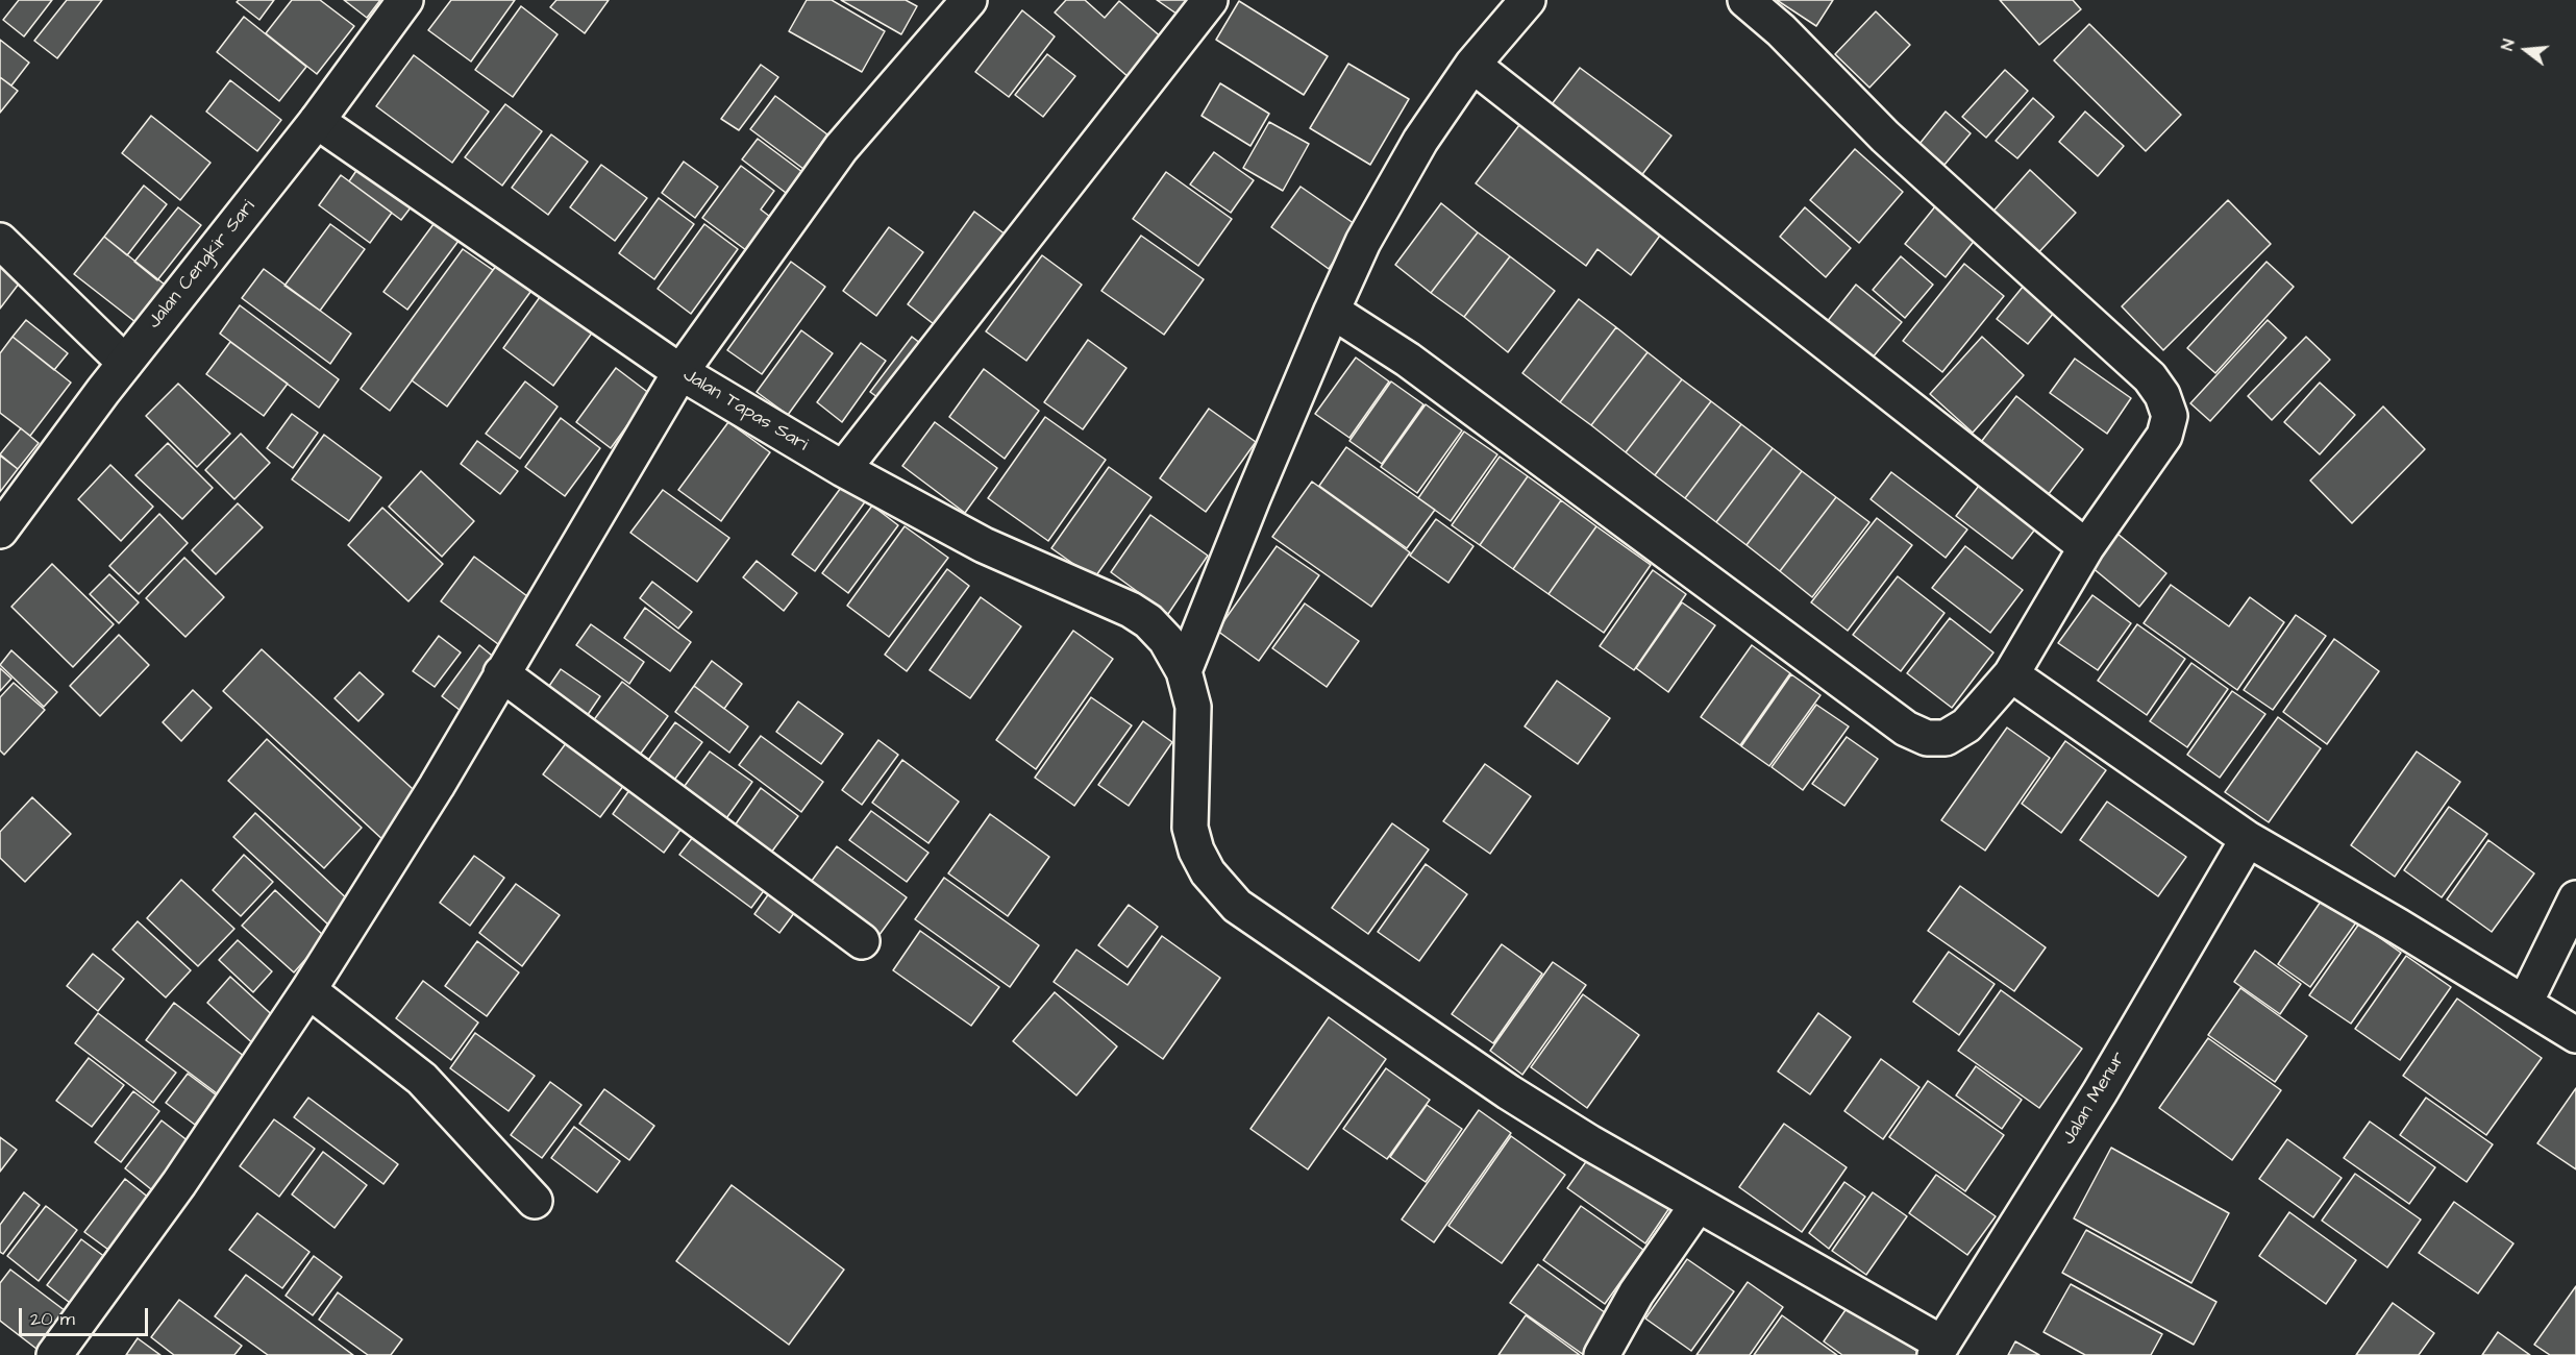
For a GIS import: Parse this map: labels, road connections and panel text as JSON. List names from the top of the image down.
{
  "streets": {
    "street": ["Jalan Cengkir Sari", "Jalan Tapas Sari", "Jalan Menur"]
  },
  "crossings": [
    ["Jalan Cengkir Sari", "Jalan Tapas Sari"],
    ["Jalan Tapas Sari", "Jalan Menur"]
  ],
  "scale_bar": "20 m",
  "north": "left"
}
